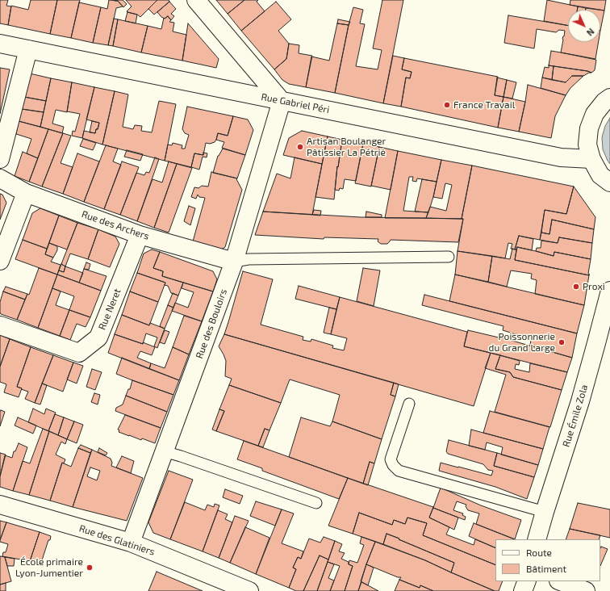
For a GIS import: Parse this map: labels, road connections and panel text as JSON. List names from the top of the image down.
{
  "streets": {
    "street": [
      "Rue Gabriel Péri",
      "Rue des Archers",
      "Rue Neret",
      "Rue des Bouloirs",
      "Rue Émile Zola",
      "Rue des Glatiniers"
    ]
  },
  "crossings": [
    ["Rue Gabriel Péri", "Rue des Bouloirs"],
    ["Rue des Archers", "Rue Neret"],
    ["Rue des Archers", "Rue des Bouloirs"],
    ["Rue des Bouloirs", "Rue des Glatiniers"]
  ],
  "places": [
    "France Travail",
    "Artisan Boulanger Pâtissier La Pétriė",
    "Proxi",
    "Poissonnerie du Grand Large",
    "École primaire Lyon-Jumentier"
  ],
  "legend": ["Route", "Bâtiment"],
  "north": "bottom right"
}
